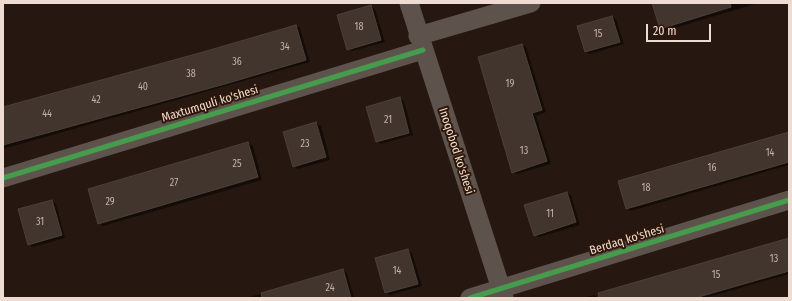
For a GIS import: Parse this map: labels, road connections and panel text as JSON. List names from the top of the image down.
{
  "streets": {
    "street": ["Maxtumquli ko'shesi", "Inoqobod ko'shesi", "Berdaq ko'shesi"]
  },
  "crossings": [
    ["Maxtumquli ko'shesi", "Inoqobod ko'shesi"],
    ["Inoqobod ko'shesi", "Berdaq ko'shesi"]
  ],
  "house_numbers": [
    "18",
    "15",
    "34",
    "36",
    "38",
    "19",
    "40",
    "42",
    "44",
    "21",
    "23",
    "13",
    "14",
    "25",
    "16",
    "27",
    "18",
    "29",
    "11",
    "31",
    "13",
    "14",
    "15",
    "24"
  ],
  "scale_bar": "20 m"
}
